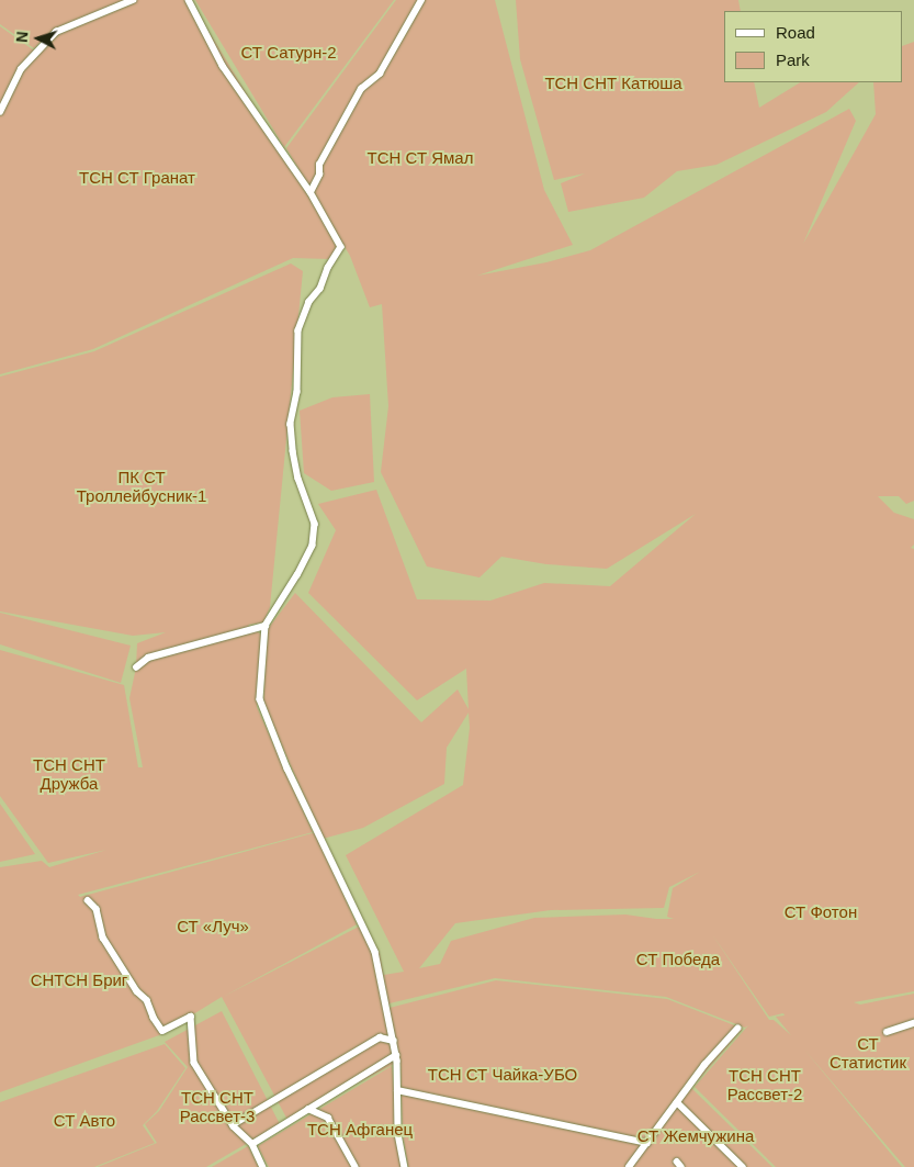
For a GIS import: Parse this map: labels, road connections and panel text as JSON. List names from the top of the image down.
{
  "parks": [
    "СТ Сатурн-2",
    "ТСН СНТ Катюша",
    "ТСН СТ Ямал",
    "ТСН СТ Гранат",
    "ПК СТ Троллейбусник-1",
    "ТСН СНТ Дружба",
    "СТ Фотон",
    "СТ «Луч»",
    "СТ Победа",
    "СНТСН Бриг",
    "СТ Статистик",
    "ТСН СТ Чайка-УБО",
    "ТСН СНТ Рассвет-2",
    "ТСН СНТ Рассвет-3",
    "СТ Авто",
    "ТСН Афганец",
    "СТ Жемчужина"
  ],
  "legend": ["Road", "Park"],
  "north": "left"
}
